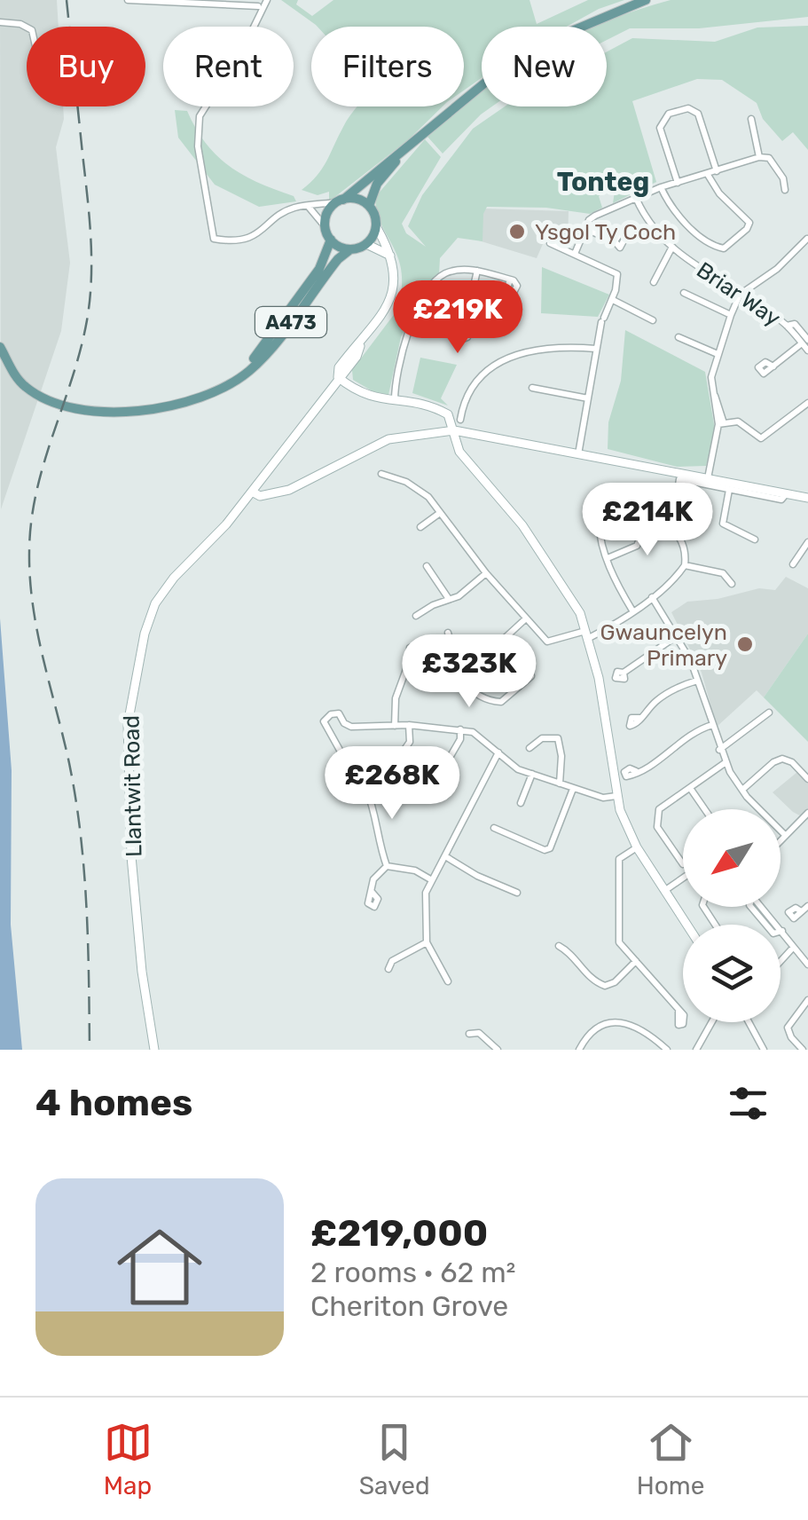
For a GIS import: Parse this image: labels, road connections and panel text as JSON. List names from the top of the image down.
{
  "streets": {
    "main road": ["A473", "Llantwit Road"],
    "street": ["Briar Way"]
  },
  "districts": ["Tonteg"],
  "places": ["Ysgol Ty Coch", "Gwauncelyn Primary"],
  "north": "bottom left",
  "page": {
    "chip": [
      "Buy",
      "Rent",
      "Filters",
      "New"
    ],
    "price": [
      "£219K",
      "£214K",
      "£323K",
      "£268K"
    ],
    "heading": "4 homes",
    "list": [
      {
        "name": "£219,000",
        "note": "2 rooms · 62 m² · Cheriton Grove"
      }
    ],
    "tabs": ["Map", "Saved", "Home"]
  }
}
